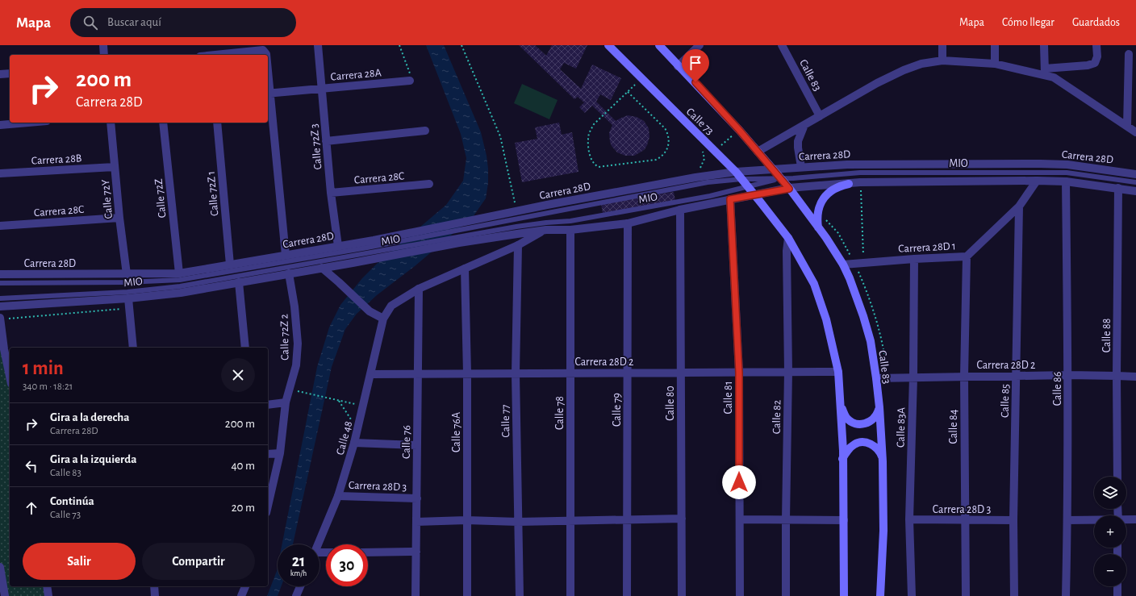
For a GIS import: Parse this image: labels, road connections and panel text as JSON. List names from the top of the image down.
{
  "streets": {
    "main road": ["Calle 83", "Calle 73"],
    "street": [
      "Carrera 28A",
      "Calle 72Z 3",
      "Carrera 28D",
      "Carrera 28B",
      "Carrera 28C",
      "Calle 72Z 1",
      "Calle 72Z",
      "Calle 72Y",
      "Carrera 28D 1",
      "Calle 88",
      "Calle 72Z 2",
      "Carrera 28D 2",
      "Calle 86",
      "Calle 81",
      "Calle 85",
      "Calle 80",
      "Calle 79",
      "Calle 78",
      "Calle 82",
      "Calle 77",
      "Calle 84",
      "Calle 83A",
      "Calle 76A",
      "Calle 48",
      "Calle 76",
      "Carrera 28D 3"
    ],
    "lane": ["MIO"]
  },
  "crossings": [
    ["Carrera 28A", "Calle 72Z 3"],
    ["Calle 83", "Calle 73"],
    ["Calle 83", "Carrera 28D"],
    ["Calle 83", "MIO"],
    ["Calle 83", "Carrera 28D 1"],
    ["Calle 83", "Carrera 28D 2"],
    ["Calle 73", "Carrera 28D"],
    ["Calle 72Z 3", "Carrera 28D"],
    ["Calle 72Z 3", "Carrera 28C"],
    ["Carrera 28D", "Calle 72Z 1"],
    ["Carrera 28D", "Calle 72Z"],
    ["Carrera 28D", "Calle 72Y"],
    ["Carrera 28B", "Calle 72Y"],
    ["Carrera 28C", "Calle 72Y"],
    ["Carrera 28D 1", "Calle 85"],
    ["Carrera 28D 1", "Calle 84"],
    ["Carrera 28D 1", "Calle 83A"],
    ["Calle 88", "Carrera 28D 2"],
    ["Carrera 28D 2", "Calle 86"],
    ["Carrera 28D 2", "Calle 81"],
    ["Carrera 28D 2", "Calle 85"],
    ["Carrera 28D 2", "Calle 80"],
    ["Carrera 28D 2", "Calle 79"],
    ["Carrera 28D 2", "Calle 78"],
    ["Carrera 28D 2", "Calle 82"],
    ["Carrera 28D 2", "Calle 77"],
    ["Carrera 28D 2", "Calle 84"],
    ["Carrera 28D 2", "Calle 83A"],
    ["Carrera 28D 2", "Calle 76A"],
    ["Carrera 28D 2", "Calle 48"],
    ["Carrera 28D 2", "Calle 76"],
    ["Calle 85", "Carrera 28D 3"],
    ["Calle 84", "Carrera 28D 3"],
    ["Calle 83A", "Carrera 28D 3"],
    ["Calle 48", "Carrera 28D 3"],
    ["Calle 76", "Carrera 28D 3"]
  ],
  "page": {
    "header": "Mapa",
    "search": "Buscar aquí",
    "nav": ["Mapa", "Cómo llegar", "Guardados"],
    "turn": ["200 m", "Carrera 28D"],
    "heading": ["1 min", "340 m · 18:21"],
    "list": [
      {
        "name": "Gira a la derecha",
        "note": "Carrera 28D",
        "value": "200 m"
      },
      {
        "name": "Gira a la izquierda",
        "note": "Calle 83",
        "value": "40 m"
      },
      {
        "name": "Continúa",
        "note": "Calle 73",
        "value": "20 m"
      }
    ],
    "map_buttons": ["+", "−"],
    "buttons": ["Salir", "Compartir"],
    "speed": "21 km/h",
    "limit": "30"
  }
}
